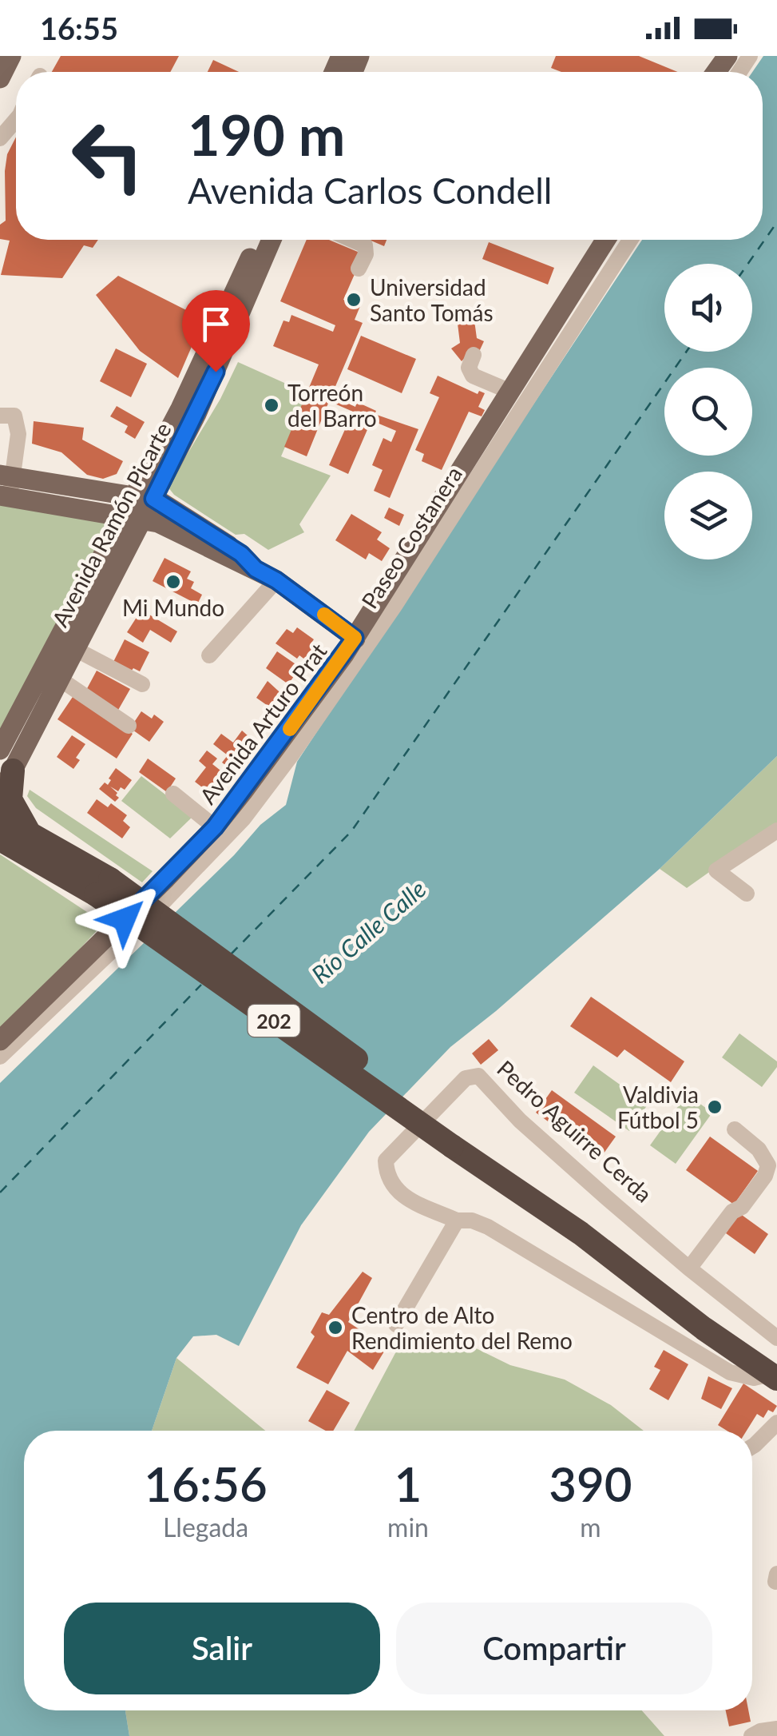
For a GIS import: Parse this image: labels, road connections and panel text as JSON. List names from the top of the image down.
{
  "streets": {
    "highway": ["202", "Pedro Aguirre Cerda"],
    "main road": ["Avenida Ramón Picarte", "Avenida Arturo Prat"],
    "street": ["Paseo Costanera"]
  },
  "crossings": [
    ["202", "Pedro Aguirre Cerda"]
  ],
  "water": ["Río Calle Calle"],
  "places": [
    "Universidad Santo Tomás",
    "Torreón del Barro",
    "Mi Mundo",
    "Valdivia Fútbol 5",
    "Centro de Alto Rendimiento del Remo"
  ],
  "page": {
    "status": "16:55",
    "turn": ["190 m", "Avenida Carlos Condell"],
    "eta": [
      "16:56",
      "Llegada",
      "1",
      "min",
      "390",
      "m"
    ],
    "buttons": ["Salir", "Compartir"]
  }
}
